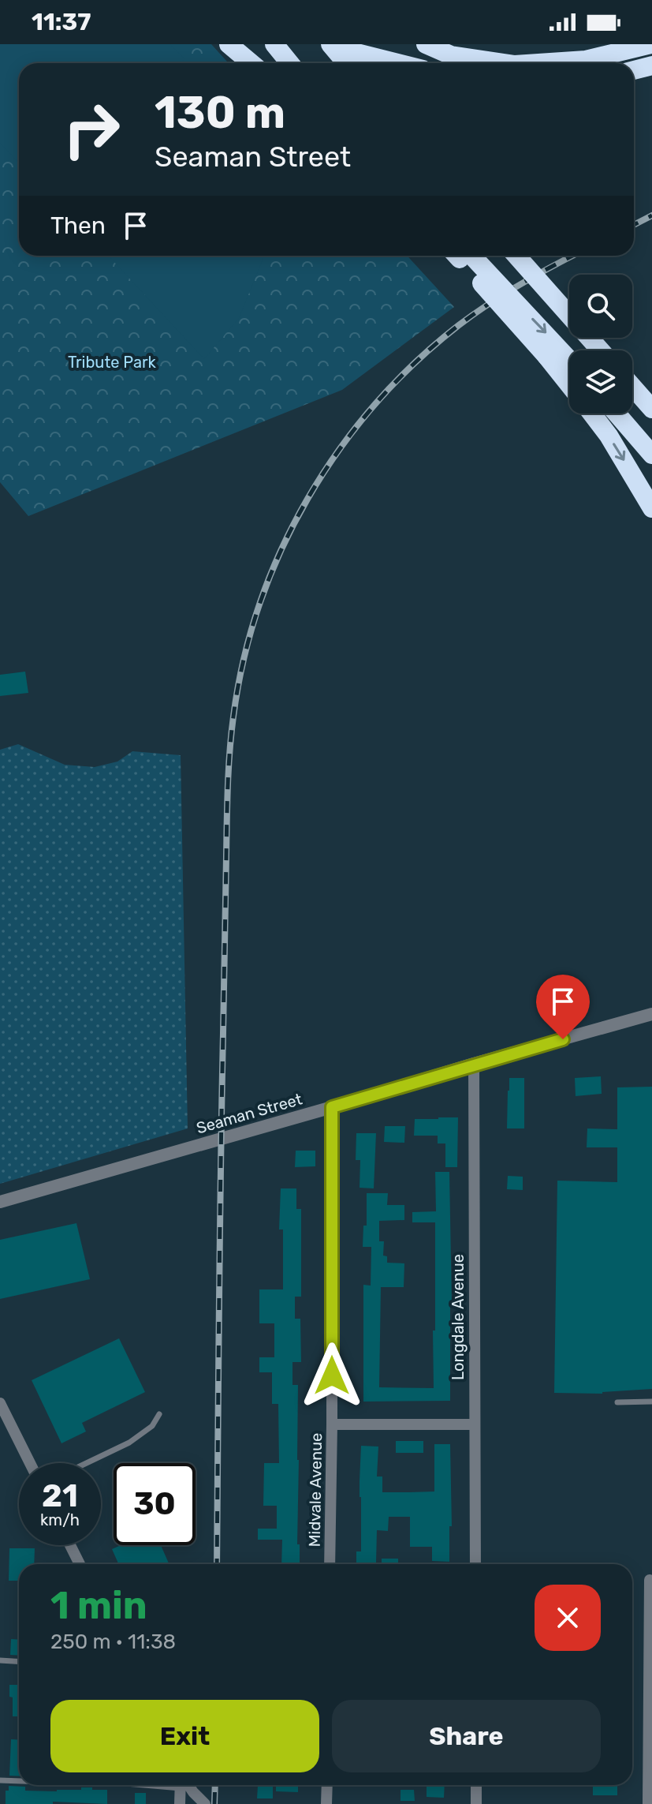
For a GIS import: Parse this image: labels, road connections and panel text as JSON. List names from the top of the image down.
{
  "streets": {
    "street": ["Seaman Street", "Longdale Avenue", "Midvale Avenue"]
  },
  "crossings": [
    ["Seaman Street", "Longdale Avenue"],
    ["Seaman Street", "Midvale Avenue"]
  ],
  "parks": ["Tribute Park"],
  "page": {
    "status": "11:37",
    "turn": ["130 m", "Seaman Street"],
    "then": "Then",
    "speed": "21 km/h",
    "limit": "30",
    "heading": ["1 min", "250 m · 11:38"],
    "buttons": ["Exit", "Share"]
  }
}
